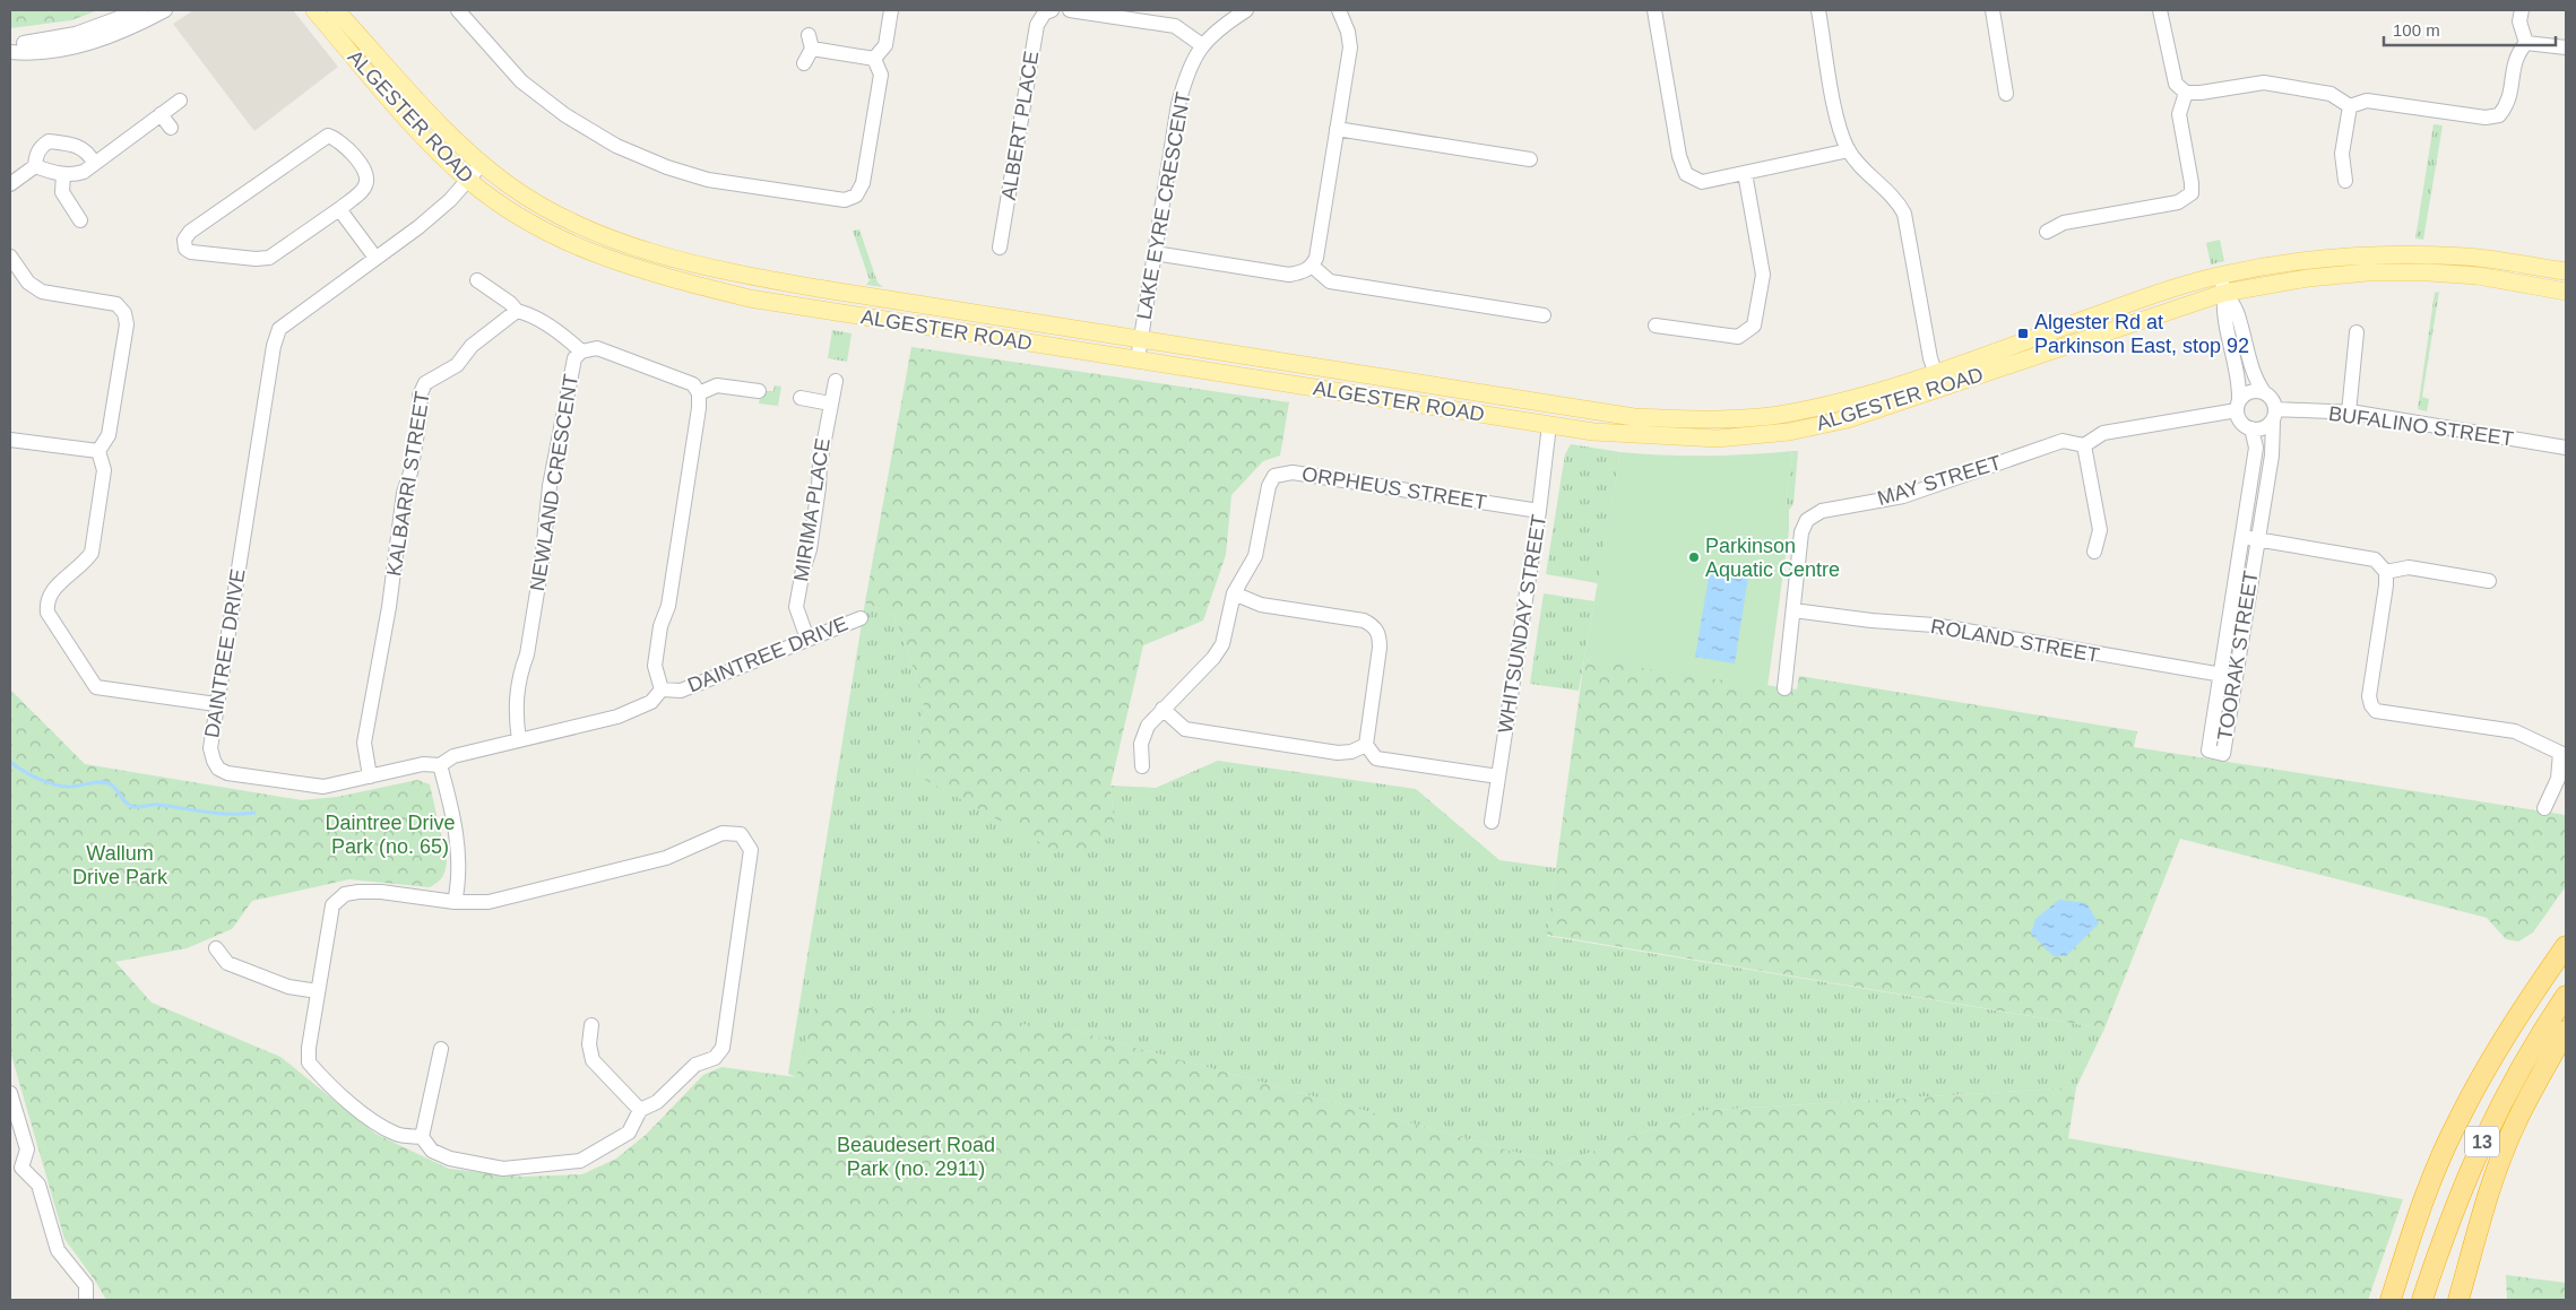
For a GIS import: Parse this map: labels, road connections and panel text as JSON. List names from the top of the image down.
{
  "streets": {
    "highway": ["13"],
    "main road": ["ALGESTER ROAD"],
    "street": [
      "ALBERT PLACE",
      "LAKE EYRE CRESCENT",
      "BUFALINO STREET",
      "MAY STREET",
      "NEWLAND CRESCENT",
      "KALBARRI STREET",
      "ORPHEUS STREET",
      "MIRIMA PLACE",
      "WHITSUNDAY STREET",
      "ROLAND STREET",
      "DAINTREE DRIVE",
      "TOORAK STREET"
    ]
  },
  "crossings": [
    ["ALGESTER ROAD", "LAKE EYRE CRESCENT"],
    ["ALGESTER ROAD", "WHITSUNDAY STREET"],
    ["ALGESTER ROAD", "DAINTREE DRIVE"],
    ["BUFALINO STREET", "TOORAK STREET"],
    ["MAY STREET", "ROLAND STREET"],
    ["NEWLAND CRESCENT", "DAINTREE DRIVE"],
    ["KALBARRI STREET", "DAINTREE DRIVE"],
    ["ORPHEUS STREET", "WHITSUNDAY STREET"],
    ["MIRIMA PLACE", "DAINTREE DRIVE"],
    ["ROLAND STREET", "TOORAK STREET"]
  ],
  "parks": ["Daintree Drive Park (no. 65)", "Wallum Drive Park", "Beaudesert Road Park (no. 2911)"],
  "places": {
    "transit": ["Algester Rd at Parkinson East, stop 92"],
    "other": ["Parkinson Aquatic Centre"]
  },
  "scale_bar": "100 m"
}
